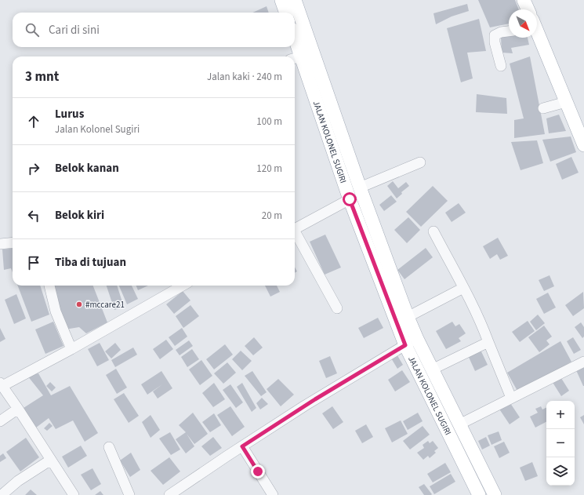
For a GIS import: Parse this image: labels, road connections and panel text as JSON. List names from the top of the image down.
{
  "streets": {
    "main road": ["JALAN KOLONEL SUGIRI"]
  },
  "places": ["#mccare21"],
  "north": "bottom right",
  "page": {
    "search": "Cari di sini",
    "heading": ["3 mnt", "Jalan kaki · 240 m"],
    "list": [
      ["Lurus", "Jalan Kolonel Sugiri", "100 m"],
      ["Belok kanan", "120 m"],
      ["Belok kiri", "20 m"],
      "Tiba di tujuan"
    ],
    "map_buttons": ["+", "−"]
  }
}
